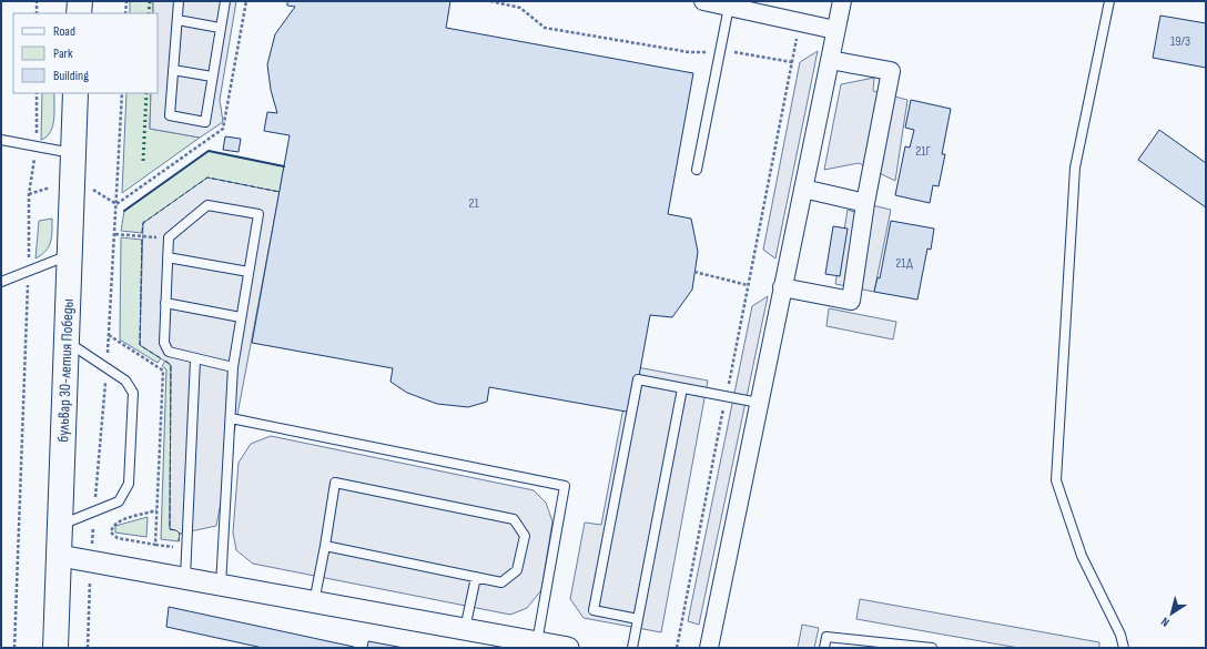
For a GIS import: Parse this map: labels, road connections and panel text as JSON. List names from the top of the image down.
{
  "streets": {
    "main road": ["бульвар 30-летия Победы"]
  },
  "house_numbers": [
    "19/3",
    "21Г",
    "21",
    "21Д"
  ],
  "legend": ["Road", "Park", "Building"],
  "north": "bottom left"
}
